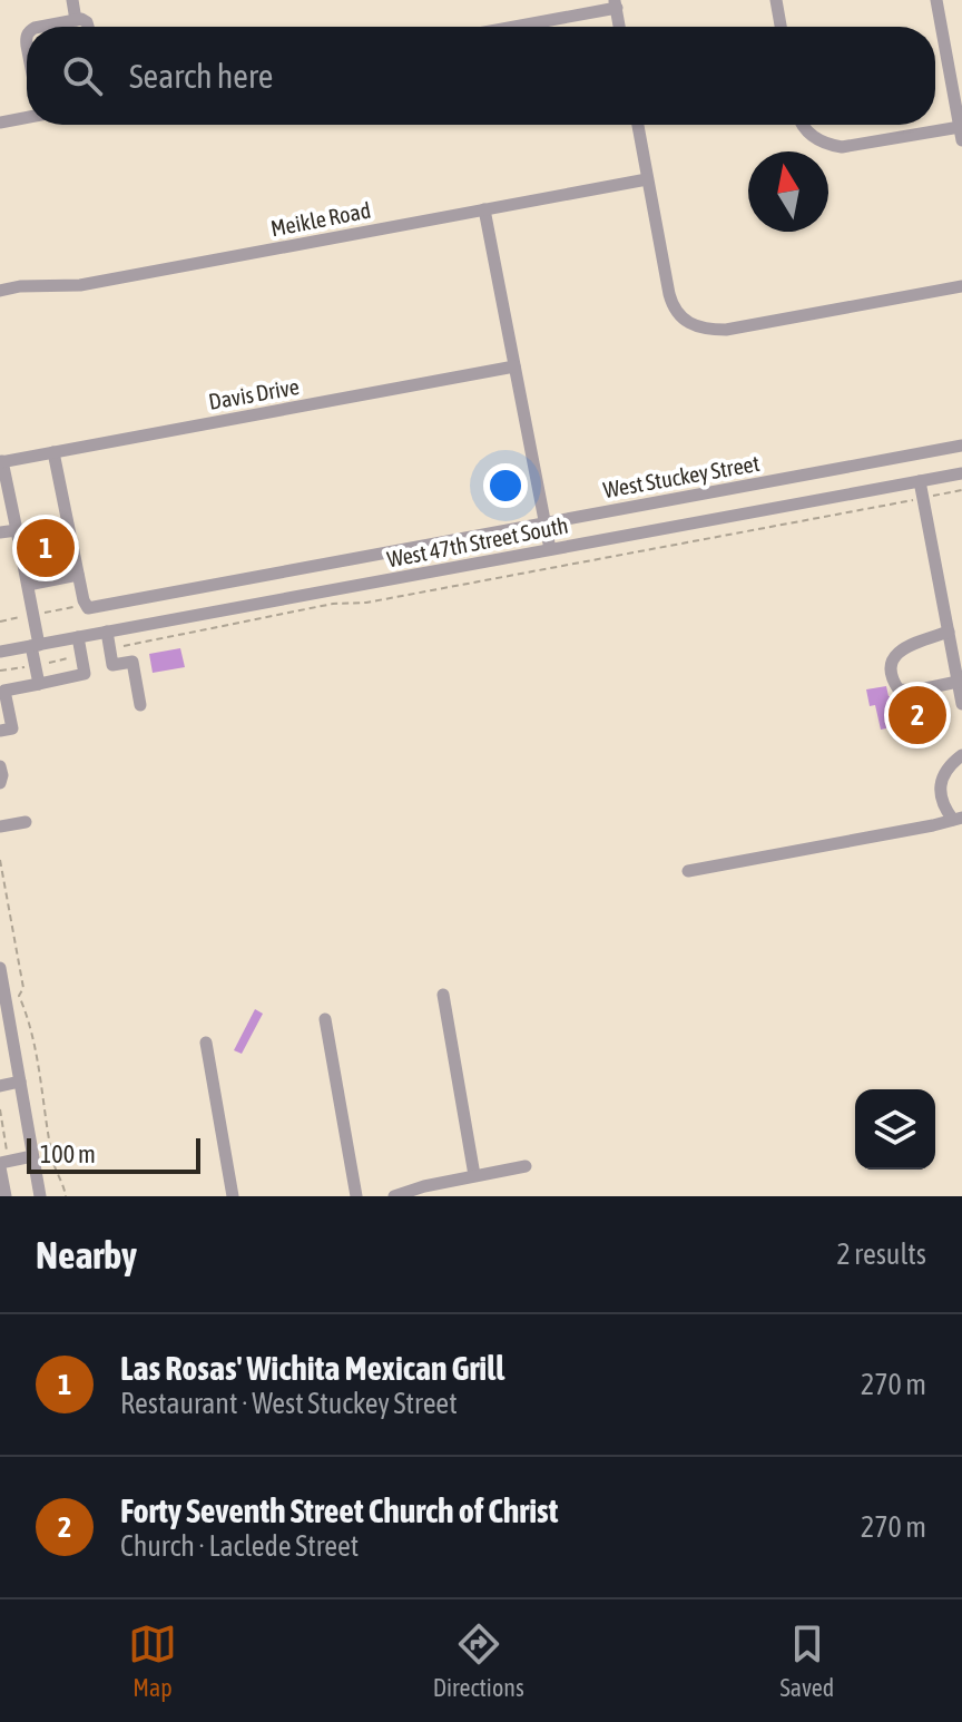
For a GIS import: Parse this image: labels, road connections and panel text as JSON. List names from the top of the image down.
{
  "streets": {
    "street": [
      "Meikle Road",
      "Davis Drive",
      "West Stuckey Street",
      "West 47th Street South"
    ]
  },
  "scale_bar": "100 m",
  "north": "top",
  "page": {
    "search": "Search here",
    "pins": ["1", "2"],
    "scale": "100 m",
    "heading": ["Nearby", "2 results"],
    "list": [
      {
        "mark": "1",
        "name": "Las Rosas' Wichita Mexican Grill",
        "note": "Restaurant · West Stuckey Street",
        "value": "270 m"
      },
      {
        "mark": "2",
        "name": "Forty Seventh Street Church of Christ",
        "note": "Church · Laclede Street",
        "value": "270 m"
      }
    ],
    "nav": ["Map", "Directions", "Saved"]
  }
}
